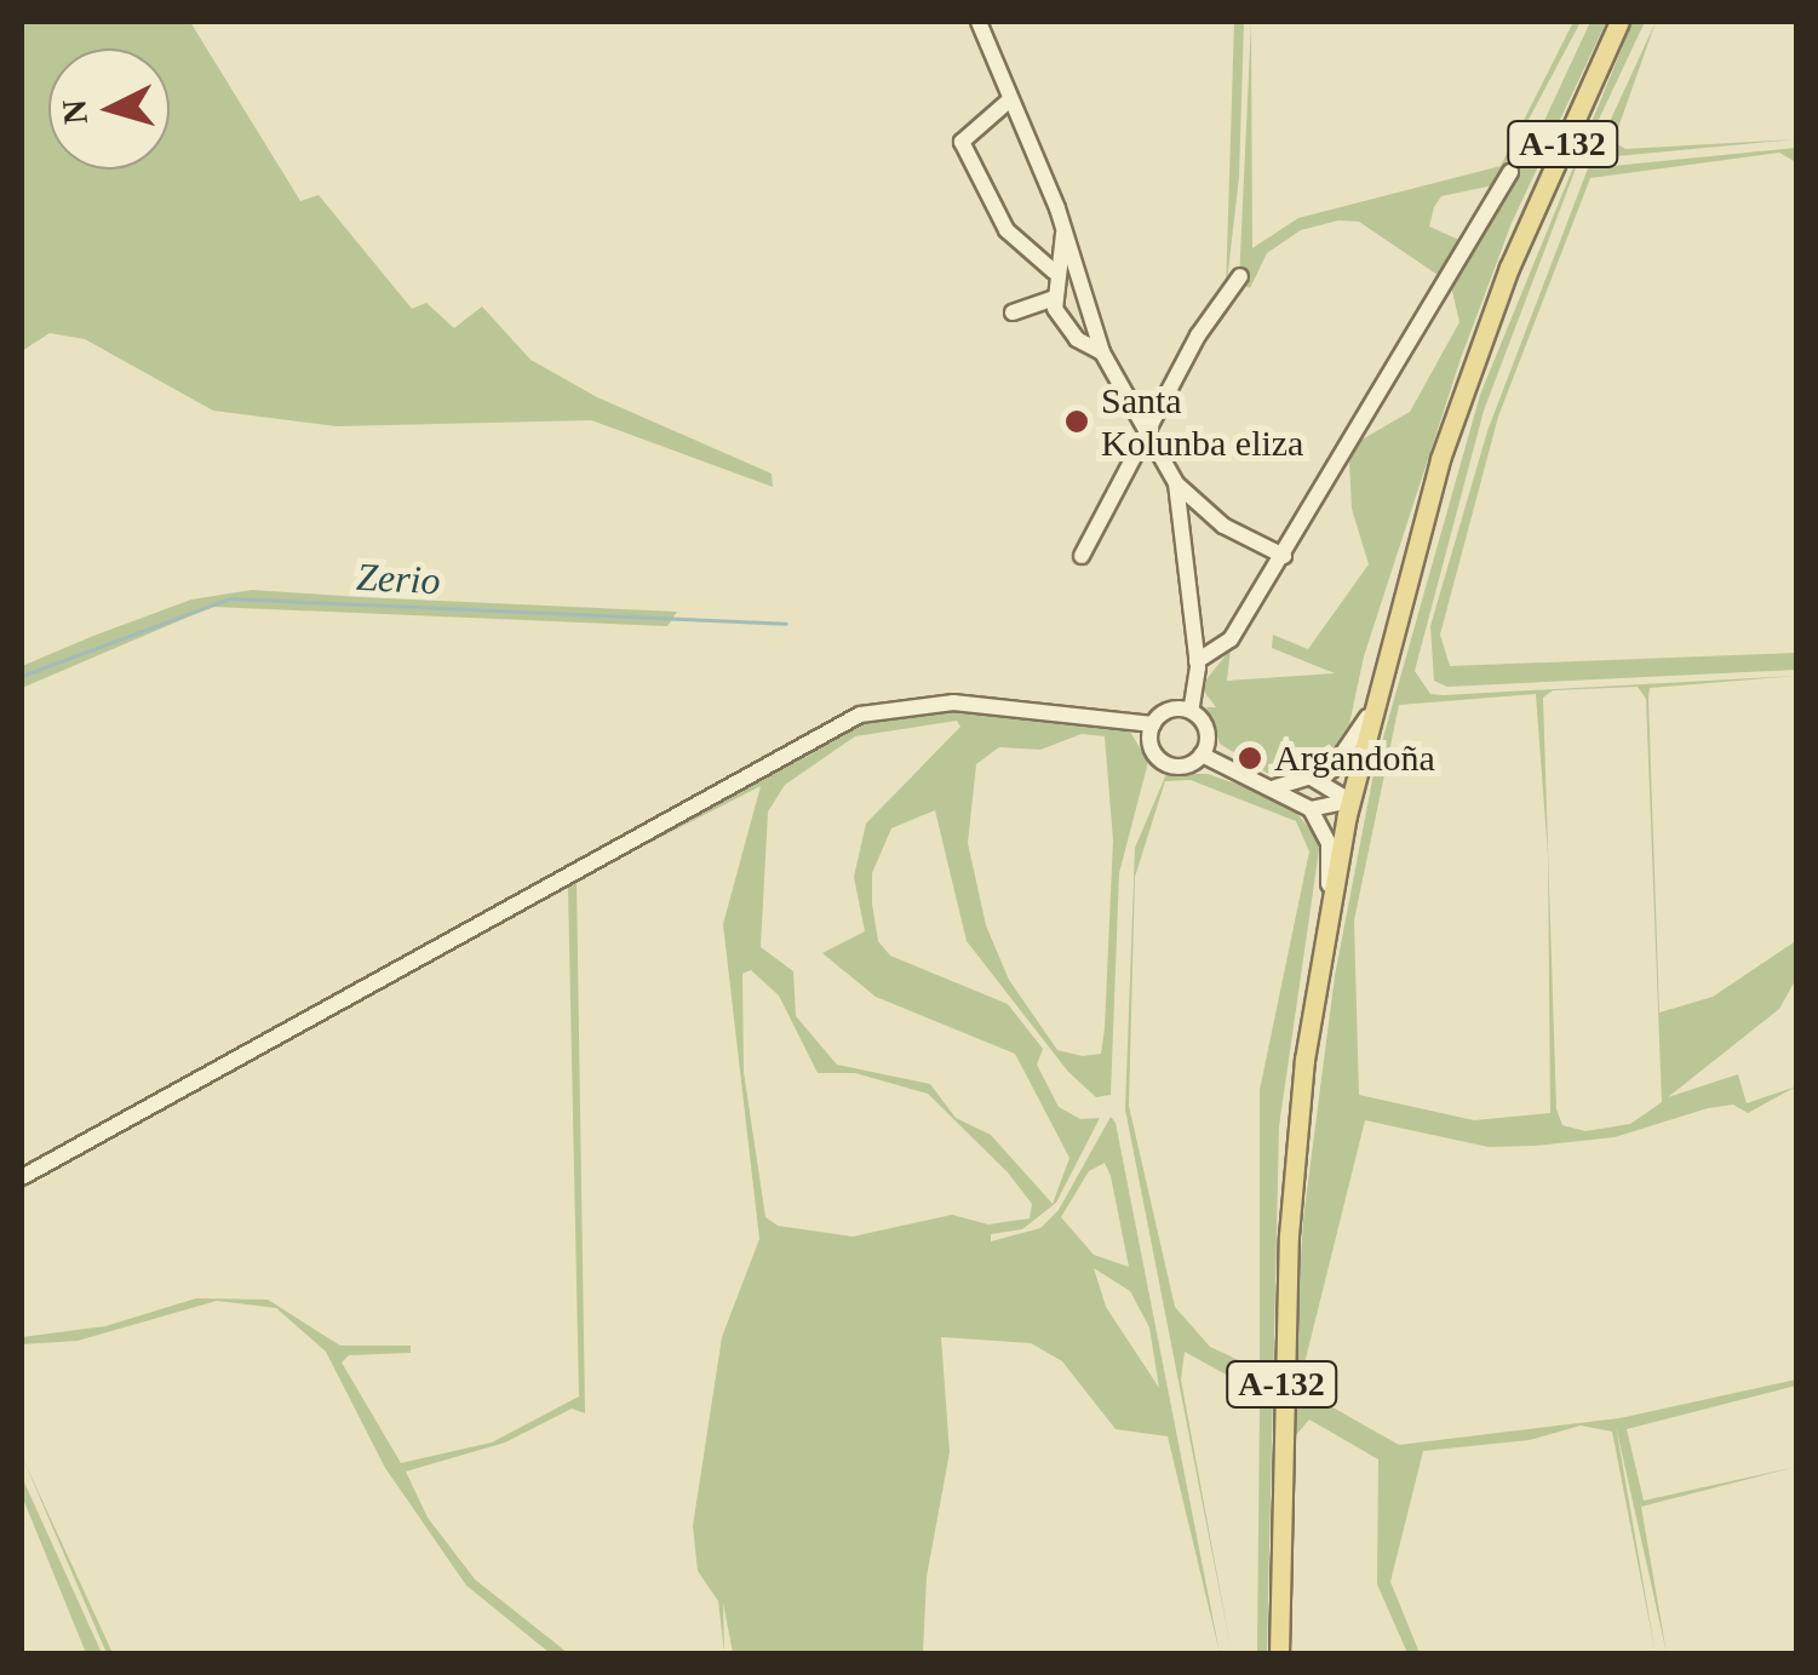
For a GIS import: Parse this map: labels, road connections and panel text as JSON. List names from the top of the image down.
{
  "streets": {
    "main road": ["A-132"]
  },
  "water": ["Zerio"],
  "places": ["Santa Kolunba eliza", "Argandoña"],
  "north": "left"
}
